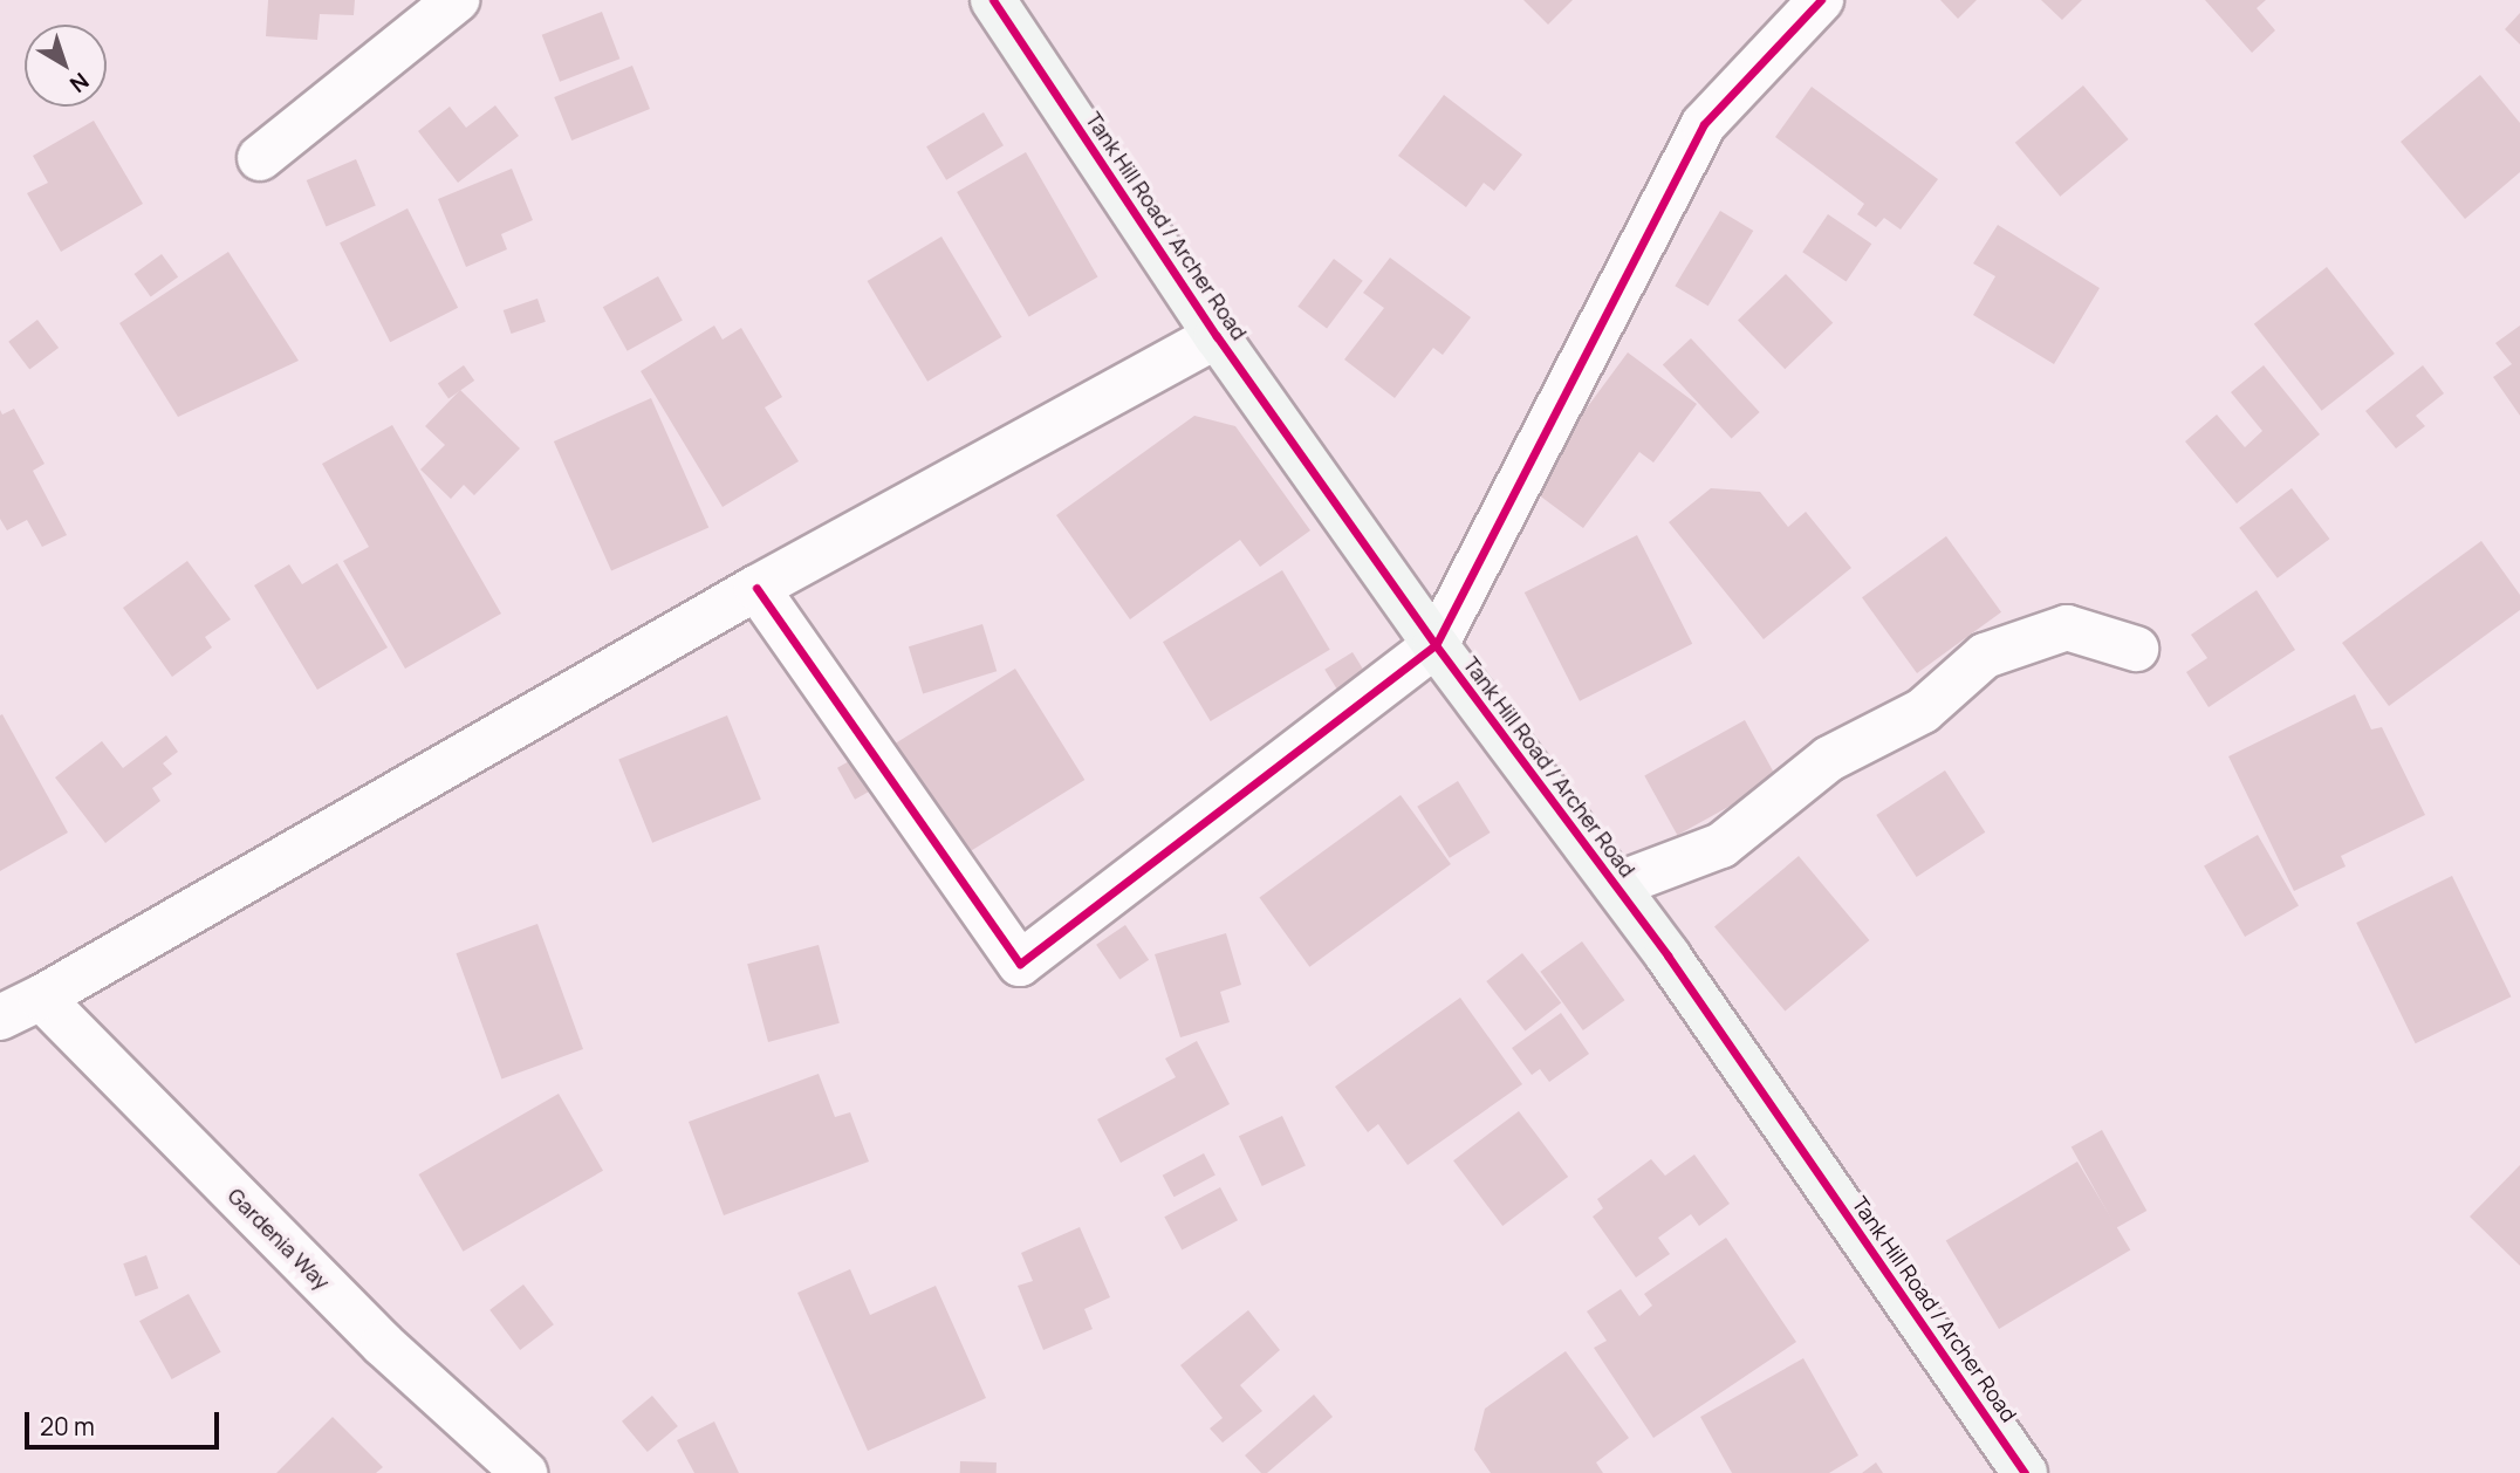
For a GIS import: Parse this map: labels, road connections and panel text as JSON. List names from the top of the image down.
{
  "streets": {
    "street": ["Tank Hill Road / Archer Road", "Gardenia Way"]
  },
  "scale_bar": "20 m",
  "north": "bottom right"
}
